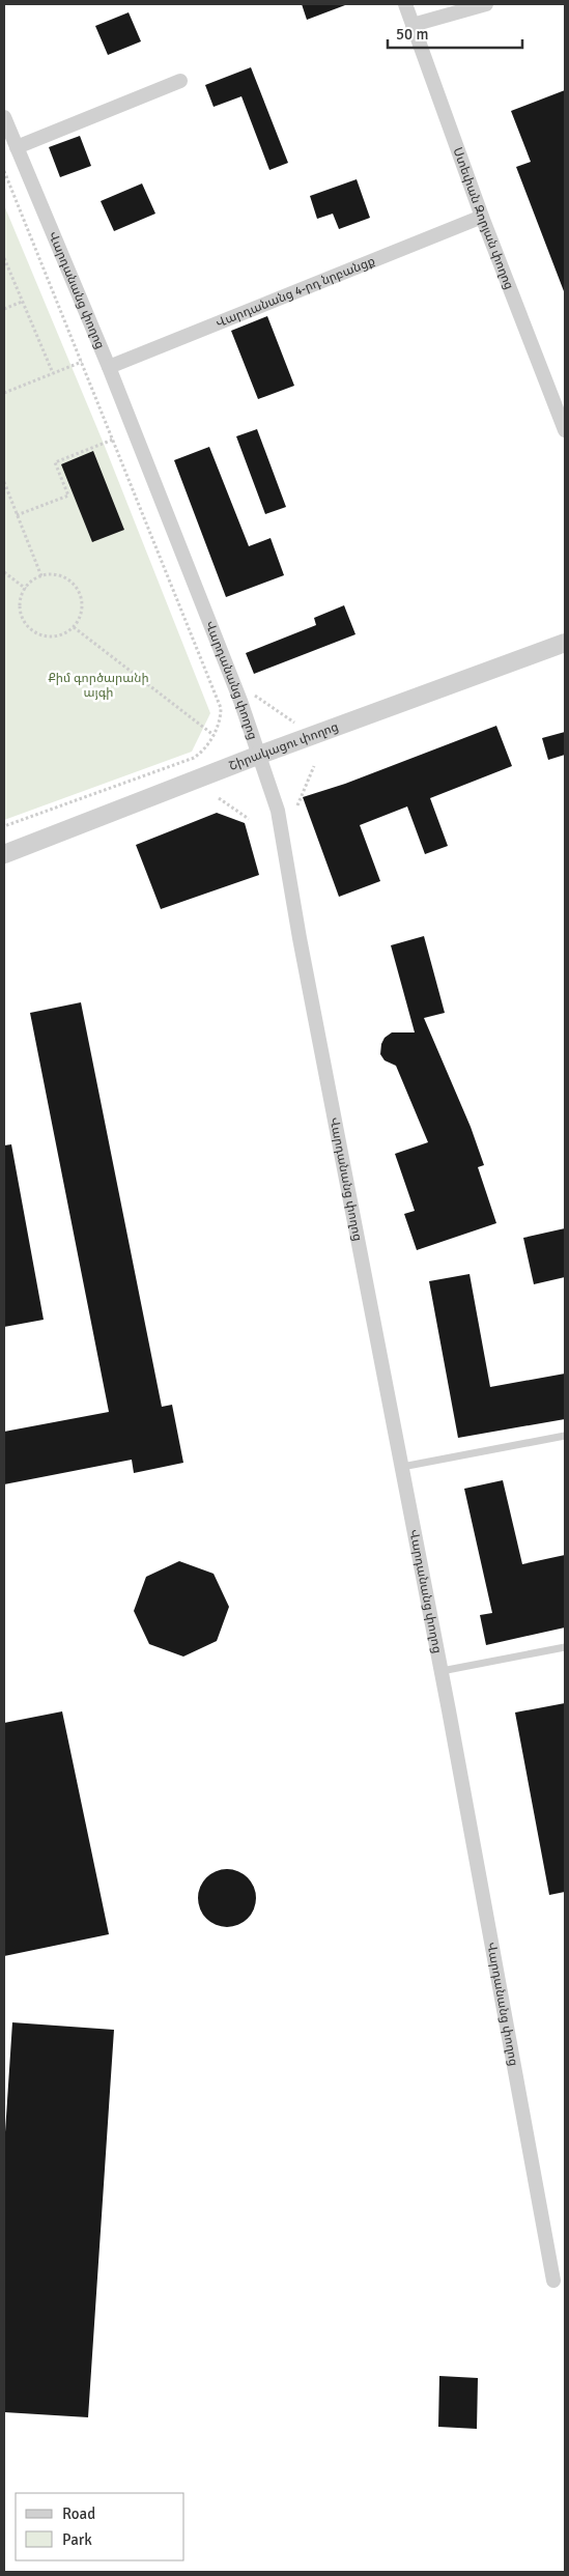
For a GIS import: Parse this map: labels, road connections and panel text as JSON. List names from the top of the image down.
{
  "streets": {
    "street": [
      "Ստեփան Զորյան փողոց",
      "Վարդանանց փողոց",
      "Վարդանանց 4-րդ նրբանցք",
      "Շիրակացու փողոց"
    ]
  },
  "crossings": [
    ["Ստեփան Զորյան փողոց", "Վարդանանց 4-րդ նրբանցք"],
    ["Վարդանանց փողոց", "Վարդանանց 4-րդ նրբանցք"],
    ["Վարդանանց փողոց", "Շիրակացու փողոց"]
  ],
  "parks": ["Քիմ գործարանի այգի"],
  "legend": ["Road", "Park"],
  "scale_bar": "50 m"
}
